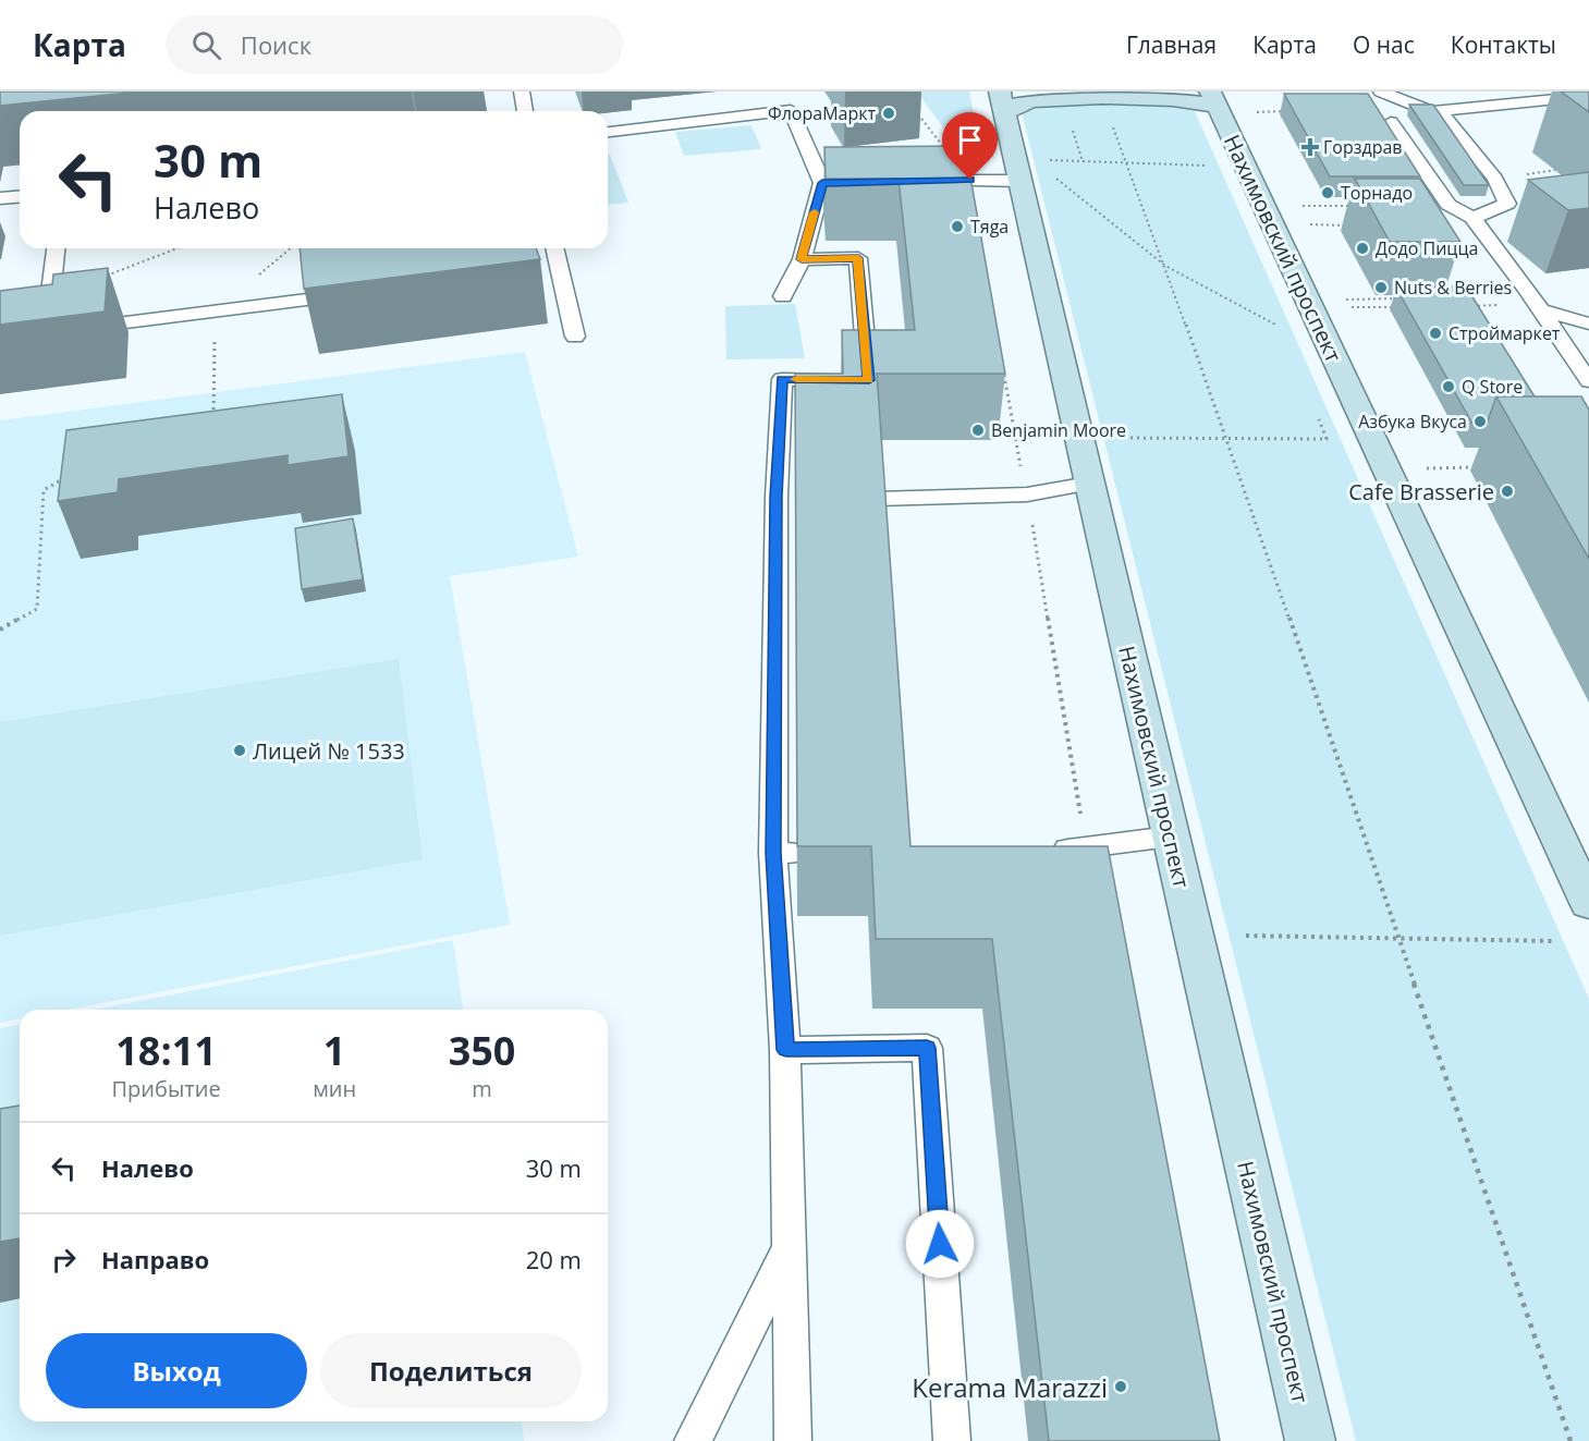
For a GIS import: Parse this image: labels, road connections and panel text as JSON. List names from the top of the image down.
{
  "streets": {
    "main road": ["Нахимовский проспект"]
  },
  "places": {
    "other": [
      "ФлораМаркт",
      "Торнадо",
      "Тяga",
      "Додо Пицца",
      "Nuts & Berries",
      "Строймаркет",
      "Q Store",
      "Азбука Вкуса",
      "Benjamin Moore",
      "Cafe Brasserie",
      "Лицей № 1533",
      "Kerama Marazzi"
    ],
    "health": ["Горздрав"]
  },
  "page": {
    "header": "Карта",
    "search": "Поиск",
    "nav": [
      "Главная",
      "Карта",
      "О нас",
      "Контакты"
    ],
    "turn": ["30 m", "Налево"],
    "eta": [
      "18:11",
      "Прибытие",
      "1",
      "мин",
      "350",
      "m"
    ],
    "list": [
      {
        "name": "Налево",
        "value": "30 m"
      },
      {
        "name": "Направо",
        "value": "20 m"
      }
    ],
    "buttons": ["Выход", "Поделиться"]
  }
}
